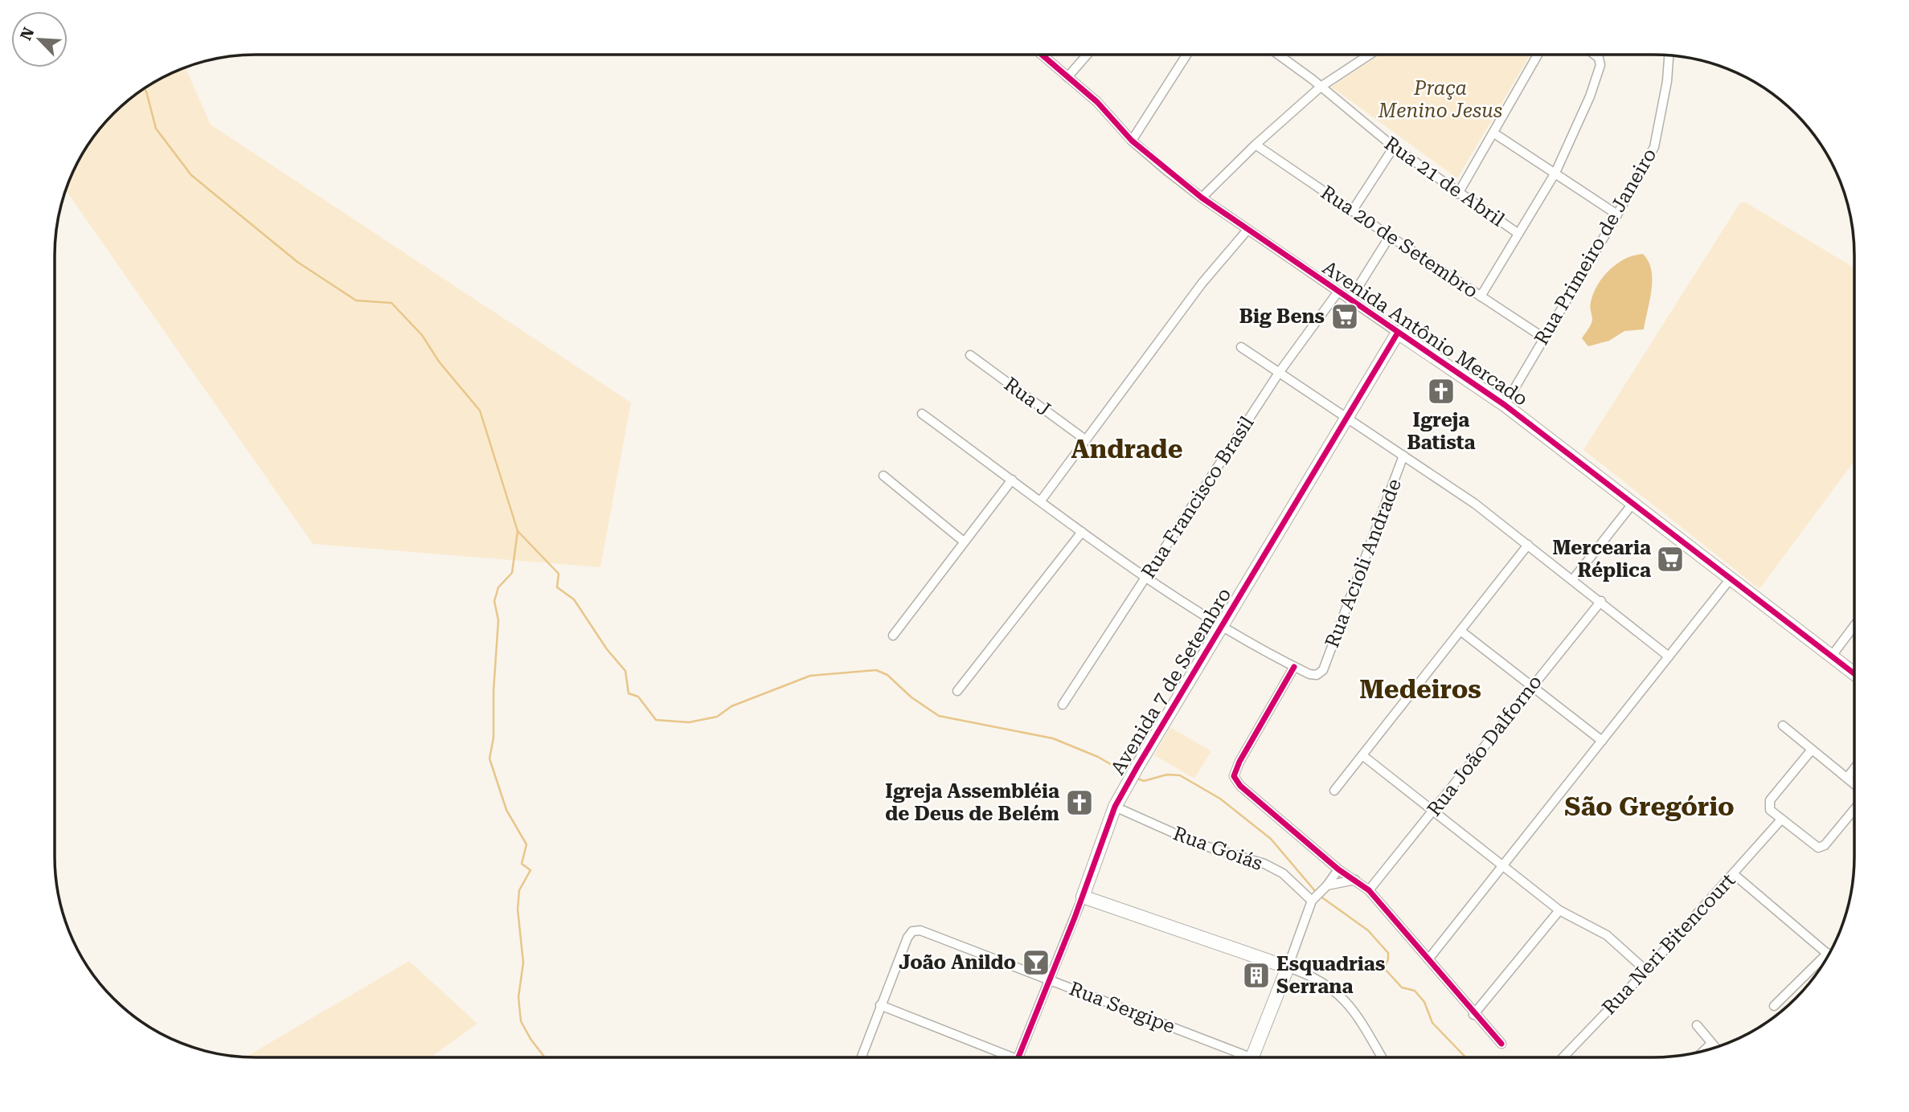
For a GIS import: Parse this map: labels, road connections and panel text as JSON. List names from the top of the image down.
{
  "streets": {
    "street": [
      "Rua 21 de Abril",
      "Rua 20 de Setembro",
      "Rua Primeiro de Janeiro",
      "Avenida Antônio Mercado",
      "Rua J",
      "Rua Francisco Brasil",
      "Rua Acioli Andrade",
      "Avenida 7 de Setembro",
      "Rua João Dalforno",
      "Rua Goiás",
      "Rua Neri Bitencourt",
      "Rua Sergipe"
    ]
  },
  "crossings": [
    ["Rua 20 de Setembro", "Rua Primeiro de Janeiro"],
    ["Rua Primeiro de Janeiro", "Avenida Antônio Mercado"],
    ["Avenida Antônio Mercado", "Rua Francisco Brasil"],
    ["Avenida Antônio Mercado", "Avenida 7 de Setembro"],
    ["Avenida 7 de Setembro", "Rua Goiás"],
    ["Avenida 7 de Setembro", "Rua Sergipe"]
  ],
  "districts": ["Andrade", "Medeiros", "São Gregório"],
  "parks": ["Praça Menino Jesus"],
  "places": {
    "supermarket": ["Big Bens", "Mercearia Réplica"],
    "church": ["Igreja Batista", "Igreja Assembléia de Deus de Belém"],
    "bar": ["João Anildo"],
    "building": ["Esquadrias Serrana"]
  },
  "north": "top left"
}
